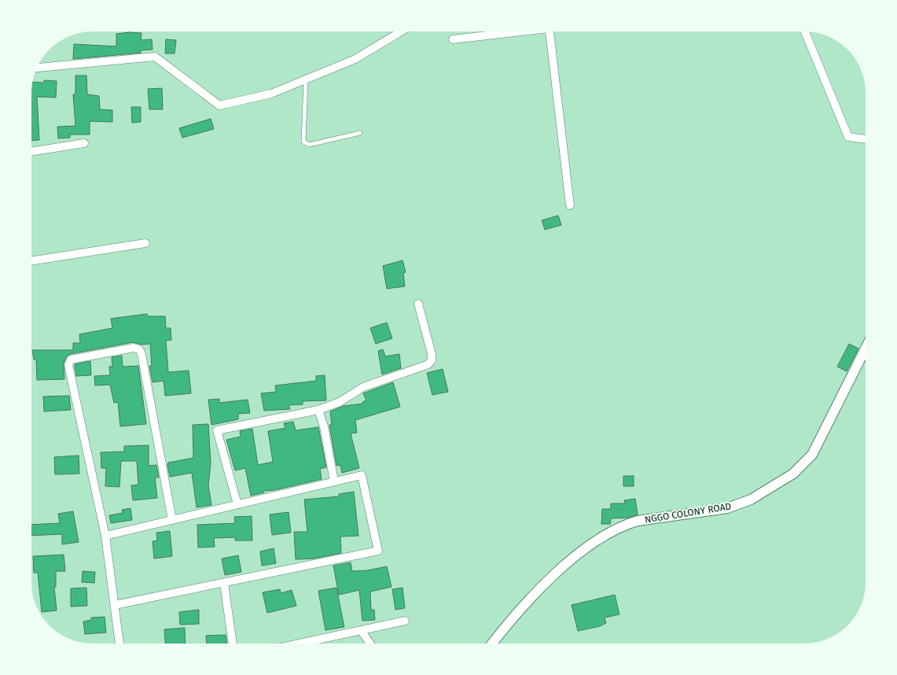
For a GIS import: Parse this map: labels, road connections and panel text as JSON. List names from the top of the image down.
{
  "streets": {
    "street": ["NGGO COLONY ROAD"]
  }
}
